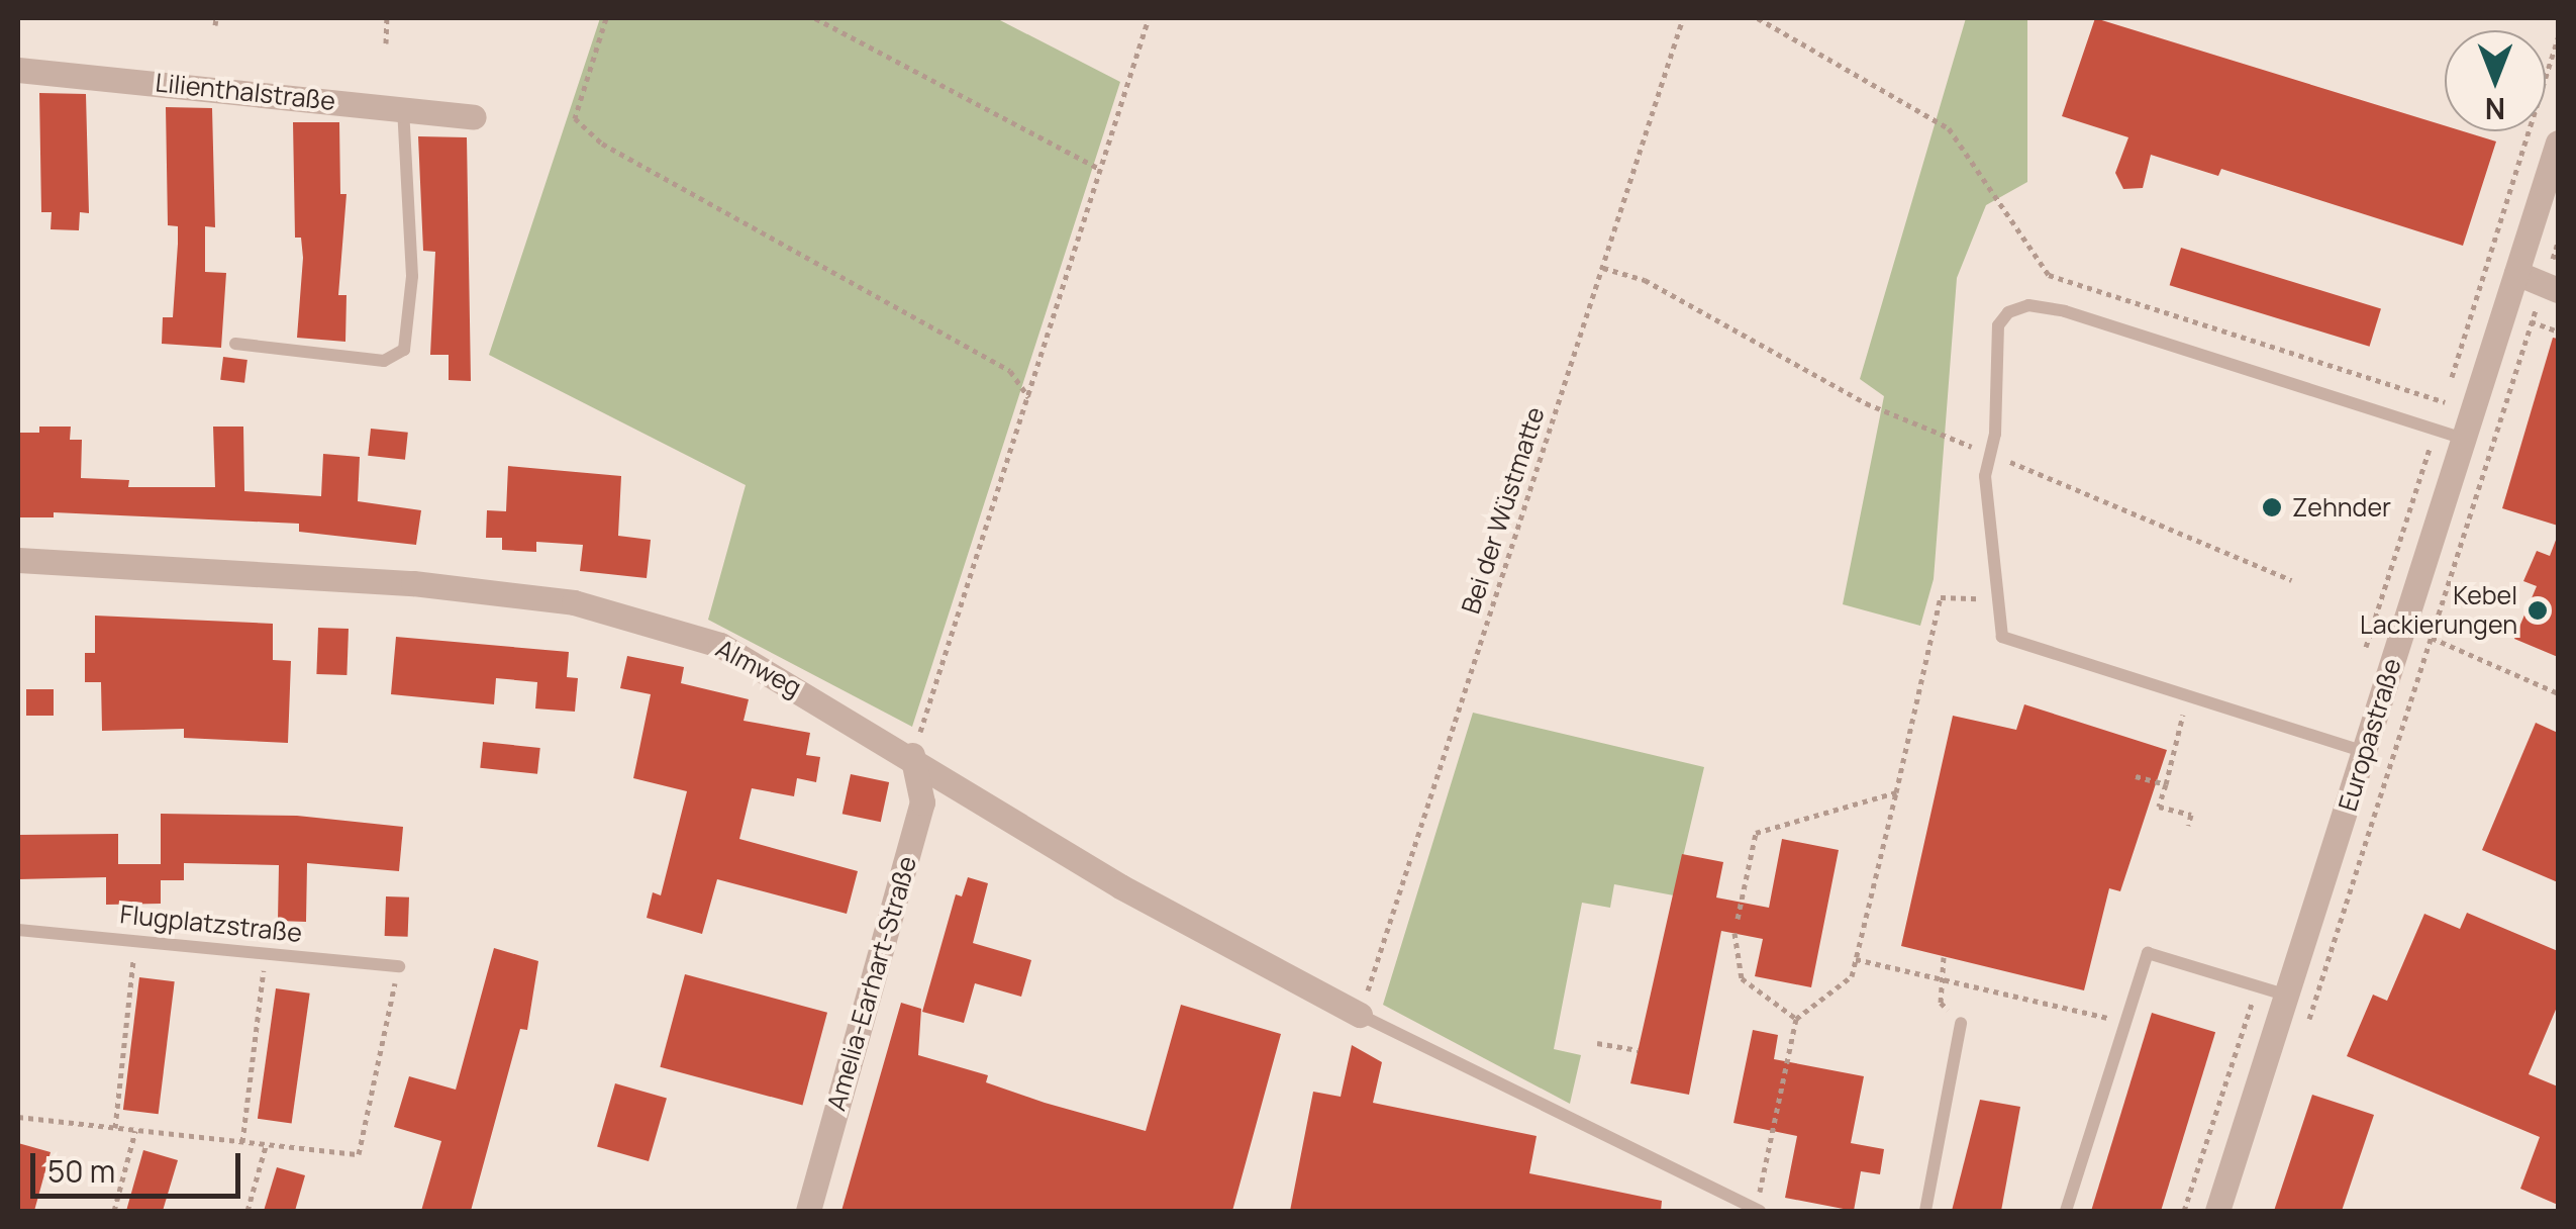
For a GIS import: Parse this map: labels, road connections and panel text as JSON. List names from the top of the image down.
{
  "streets": {
    "street": [
      "Lilienthalstraße",
      "Almweg",
      "Europastraße",
      "Amelia-Earhart-Straße"
    ],
    "lane": ["Flugplatzstraße"],
    "path": ["Bei der Wüstmatte"]
  },
  "crossings": [
    ["Bei der Wüstmatte", "Almweg"],
    ["Almweg", "Amelia-Earhart-Straße"]
  ],
  "places": ["Zehnder", "Kebel Lackierungen"],
  "scale_bar": "50 m",
  "north": "bottom"
}
